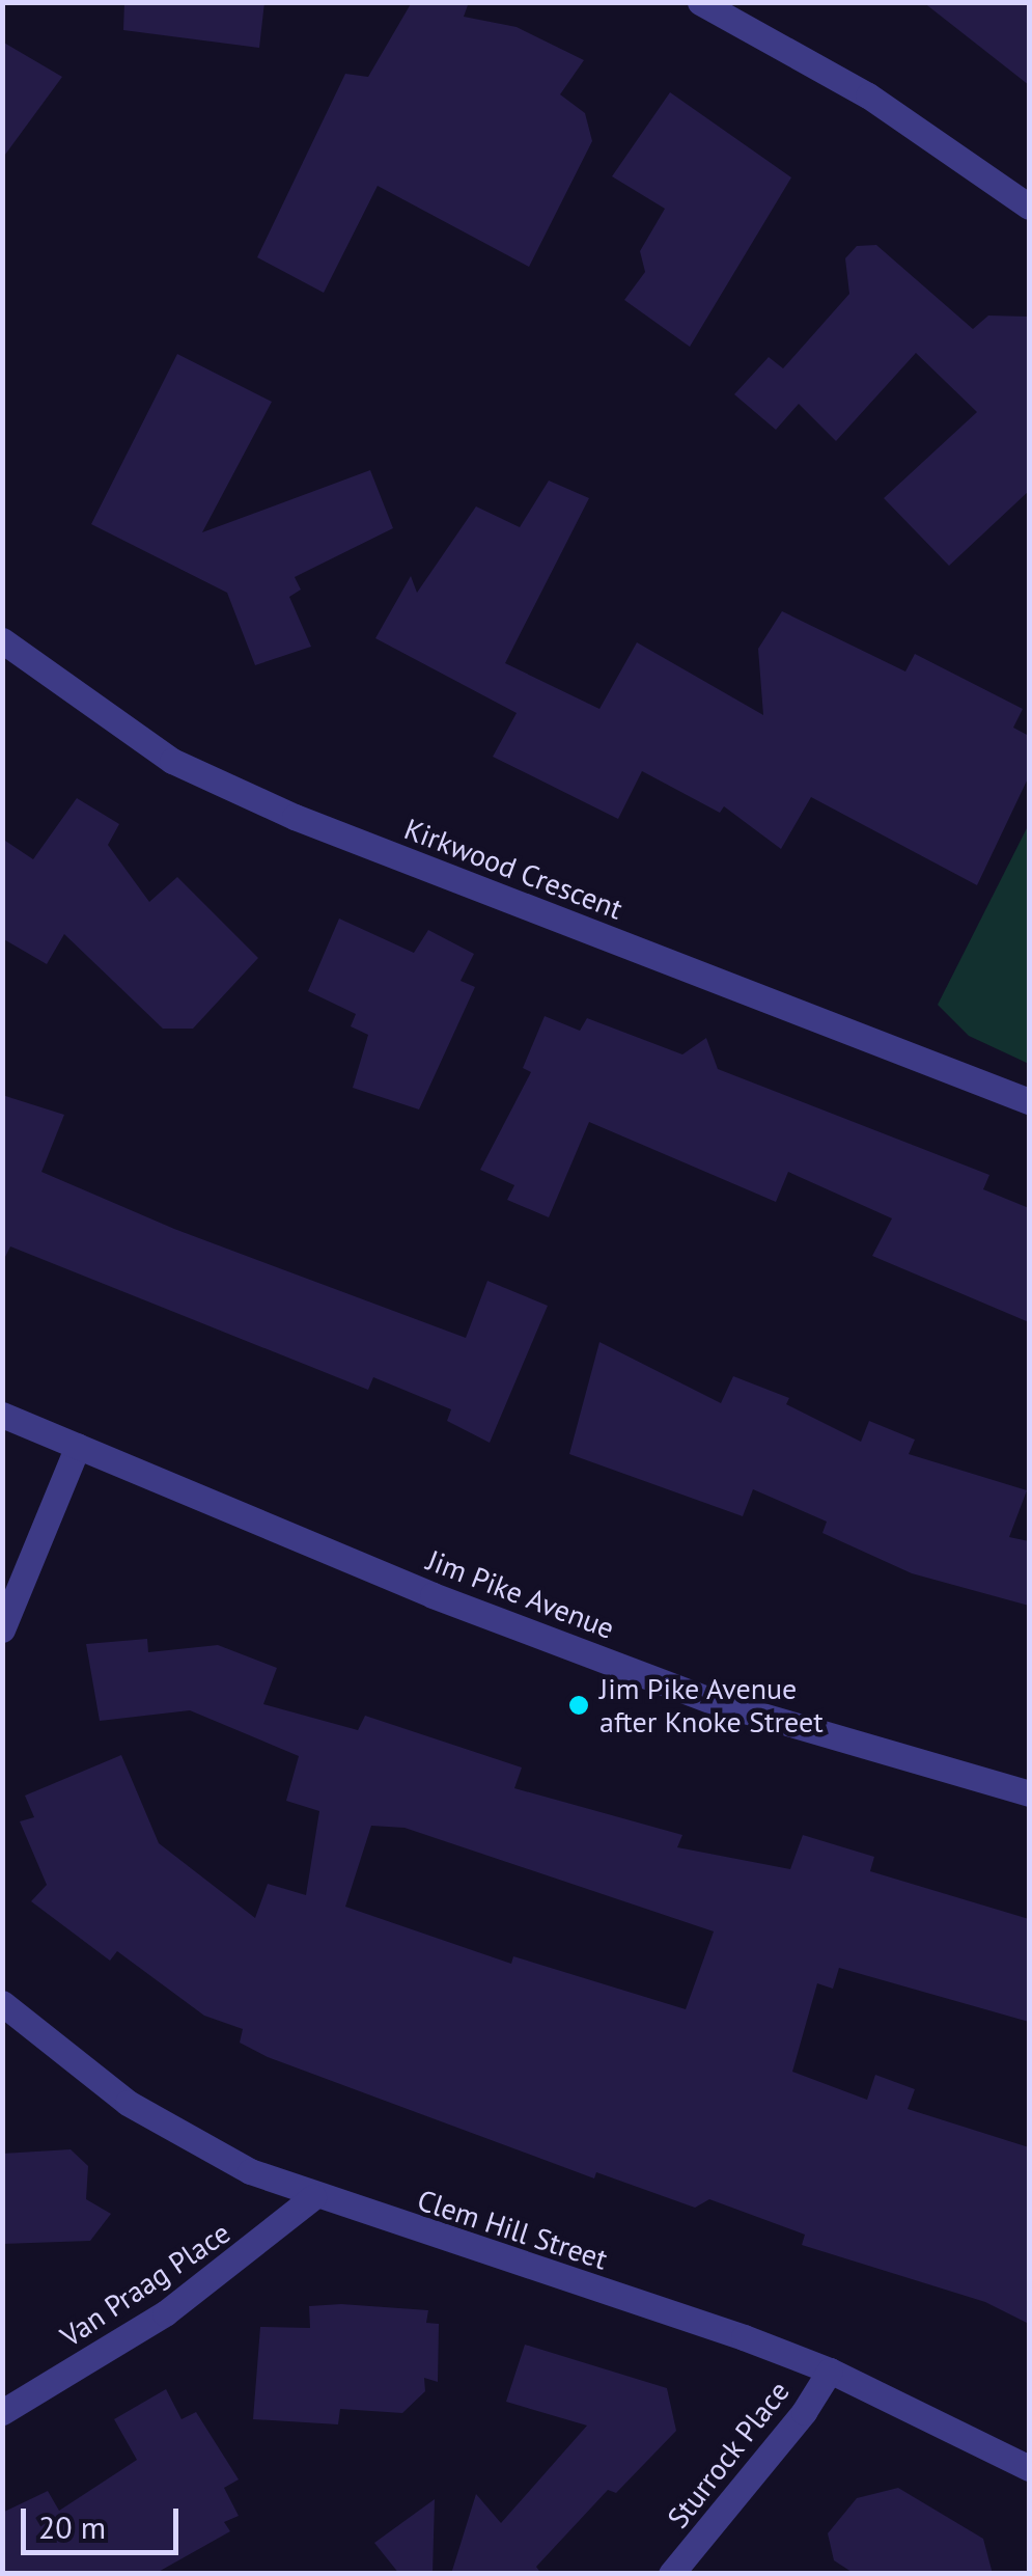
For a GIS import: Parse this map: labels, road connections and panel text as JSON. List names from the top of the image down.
{
  "streets": {
    "street": [
      "Kirkwood Crescent",
      "Jim Pike Avenue",
      "Clem Hill Street",
      "Van Praag Place",
      "Sturrock Place"
    ]
  },
  "crossings": [
    ["Clem Hill Street", "Van Praag Place"],
    ["Clem Hill Street", "Sturrock Place"]
  ],
  "places": ["Jim Pike Avenue after Knoke Street"],
  "scale_bar": "20 m"
}
